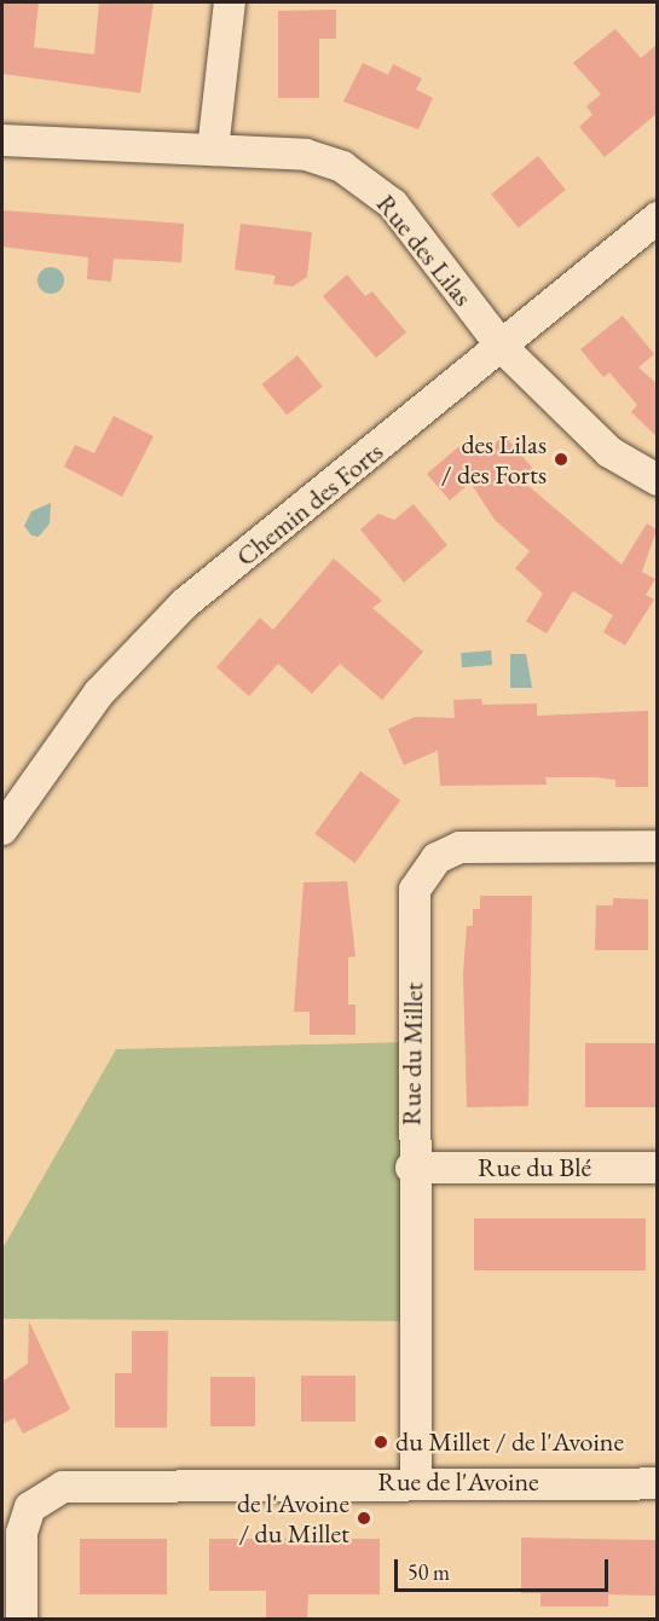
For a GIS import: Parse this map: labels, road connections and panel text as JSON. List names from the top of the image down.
{
  "streets": {
    "street": [
      "Rue des Lilas",
      "Chemin des Forts",
      "Rue du Millet",
      "Rue du Blé",
      "Rue de l'Avoine"
    ]
  },
  "crossings": [
    ["Rue des Lilas", "Chemin des Forts"],
    ["Rue du Millet", "Rue du Blé"],
    ["Rue du Millet", "Rue de l'Avoine"]
  ],
  "places": ["des Lilas / des Forts", "du Millet / de l'Avoine", "de l'Avoine / du Millet"],
  "scale_bar": "50 m"
}
